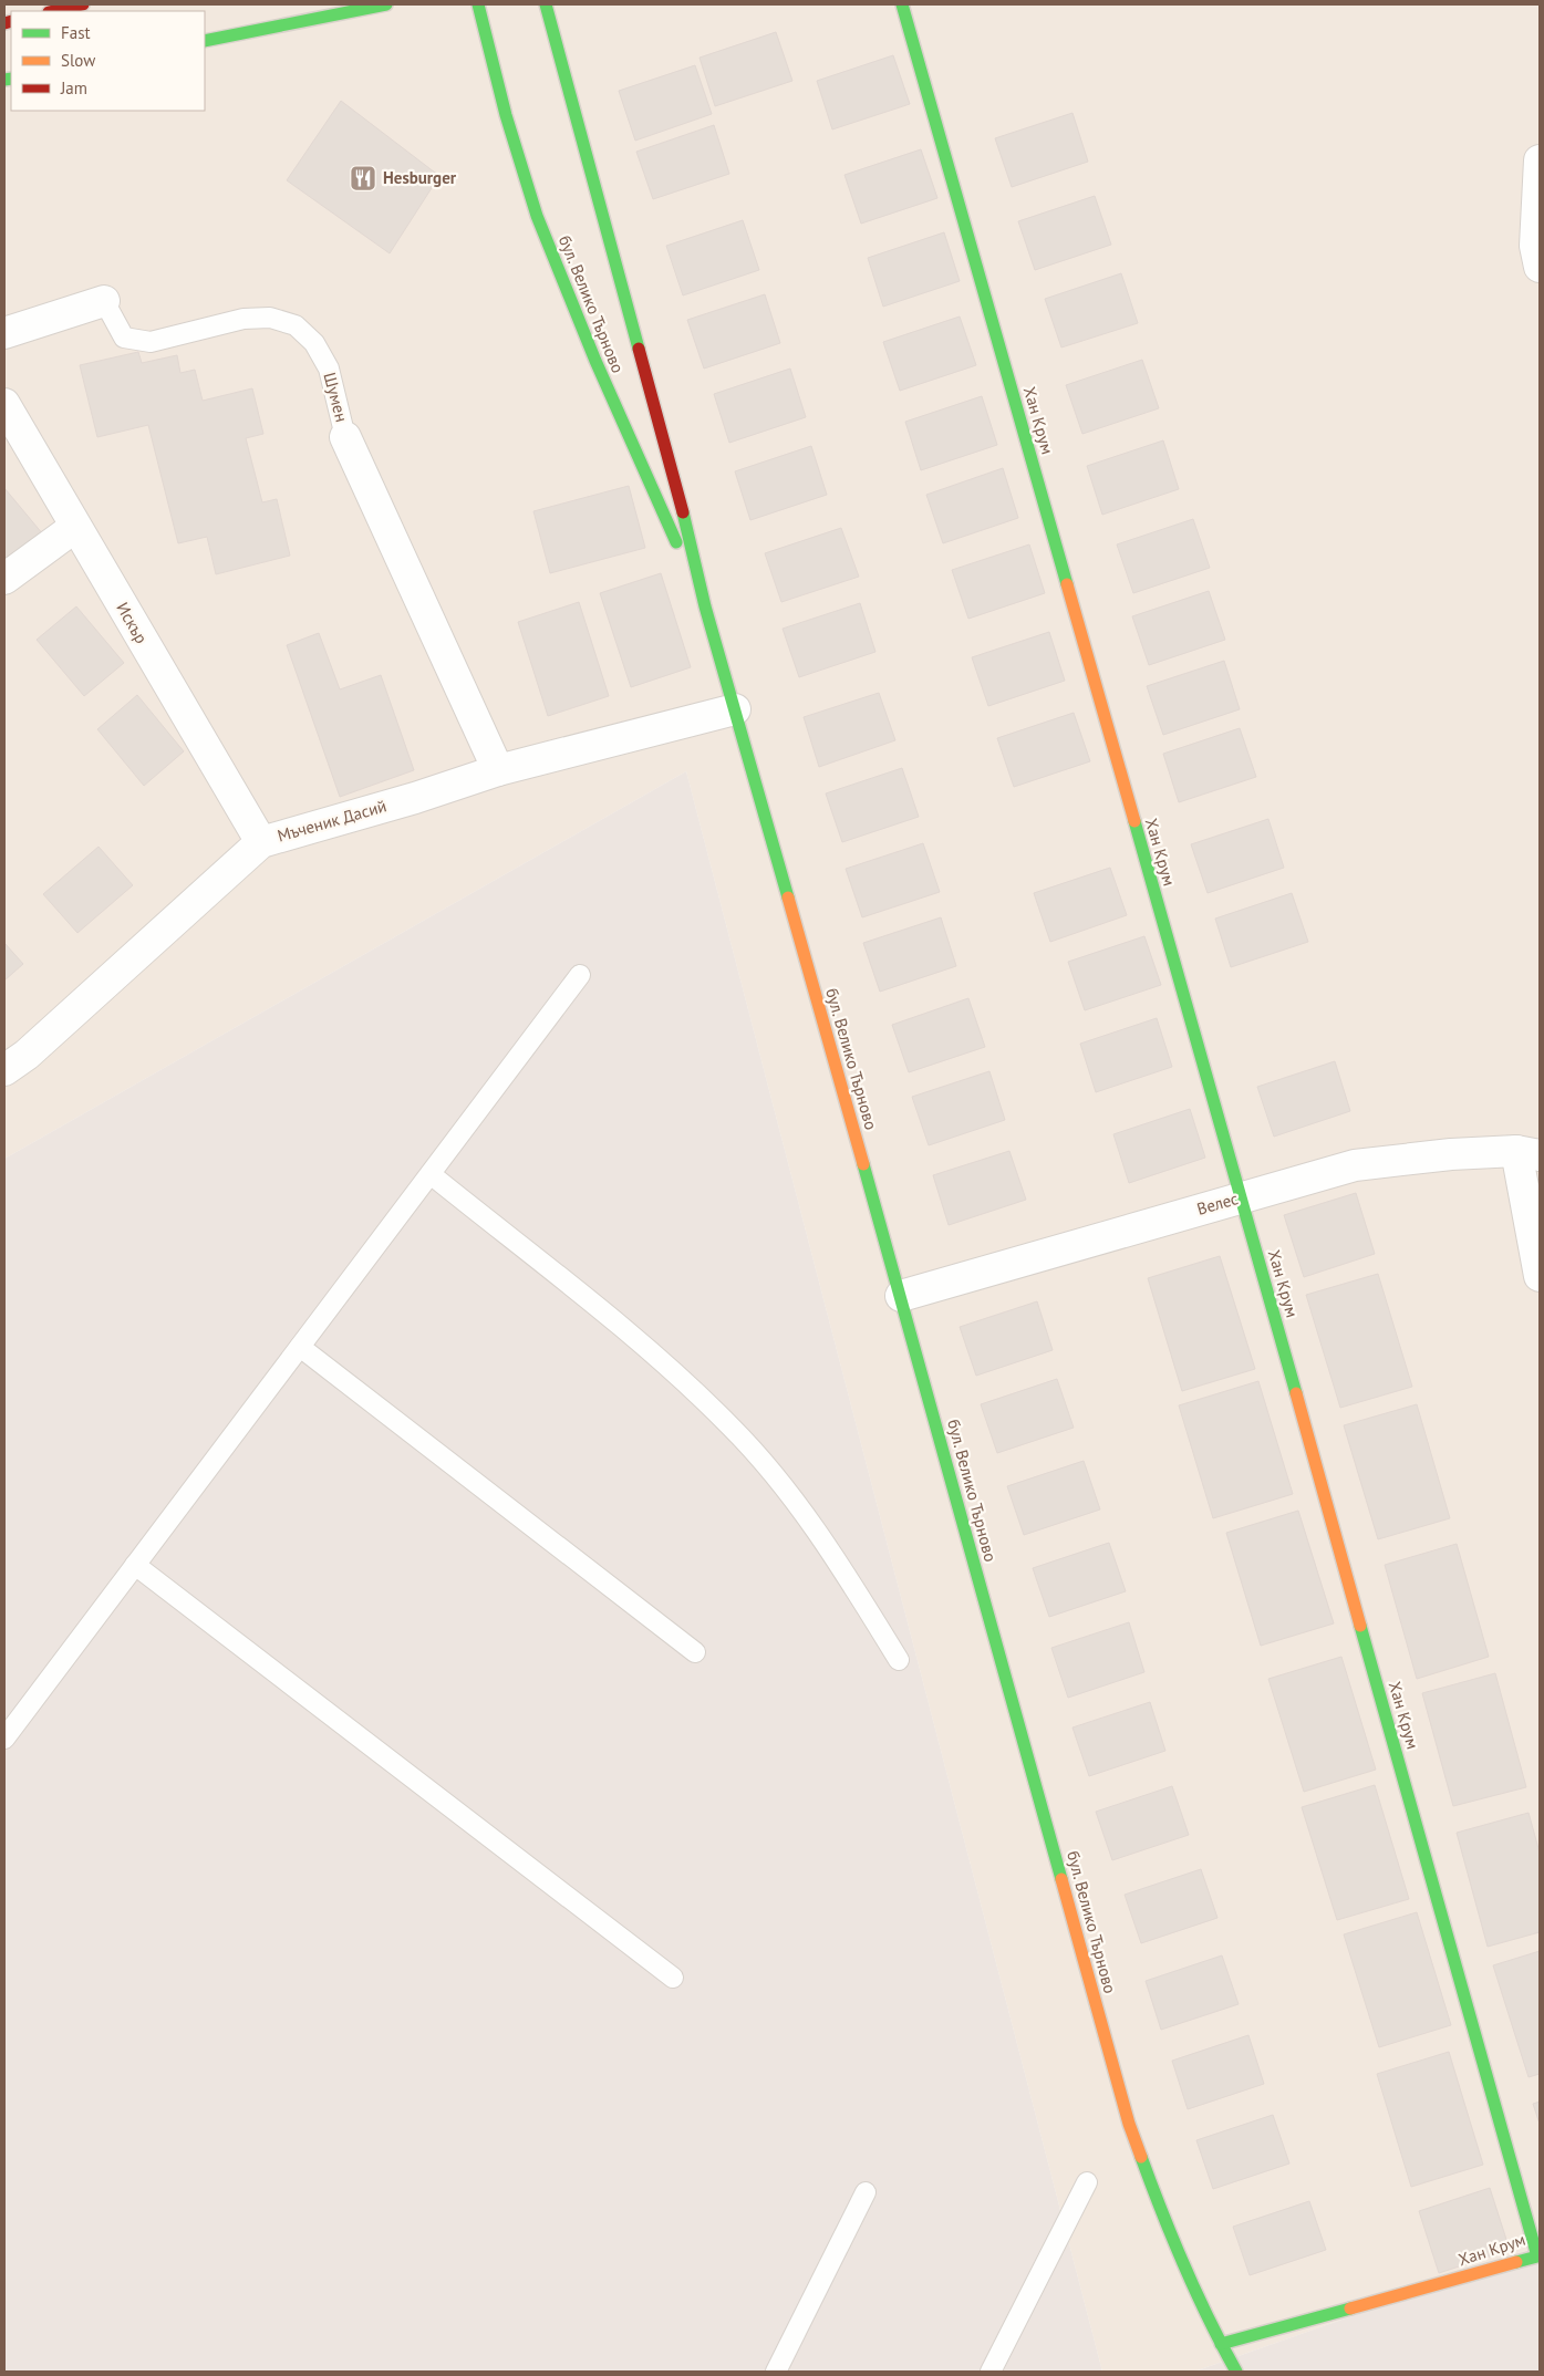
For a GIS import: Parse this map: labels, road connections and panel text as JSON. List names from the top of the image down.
{
  "streets": {
    "main road": ["бул. Велико Търново", "Хан Крум"],
    "street": [
      "Шумен",
      "Искър",
      "Мъченик Дасий",
      "Велес"
    ]
  },
  "crossings": [
    ["бул. Велико Търново", "Хан Крум"],
    ["бул. Велико Търново", "Мъченик Дасий"],
    ["бул. Велико Търново", "Велес"],
    ["Шумен", "Мъченик Дасий"],
    ["Хан Крум", "Велес"],
    ["Искър", "Мъченик Дасий"]
  ],
  "places": {
    "restaurant": ["Hesburger"]
  },
  "legend": ["Fast", "Slow", "Jam"]
}
